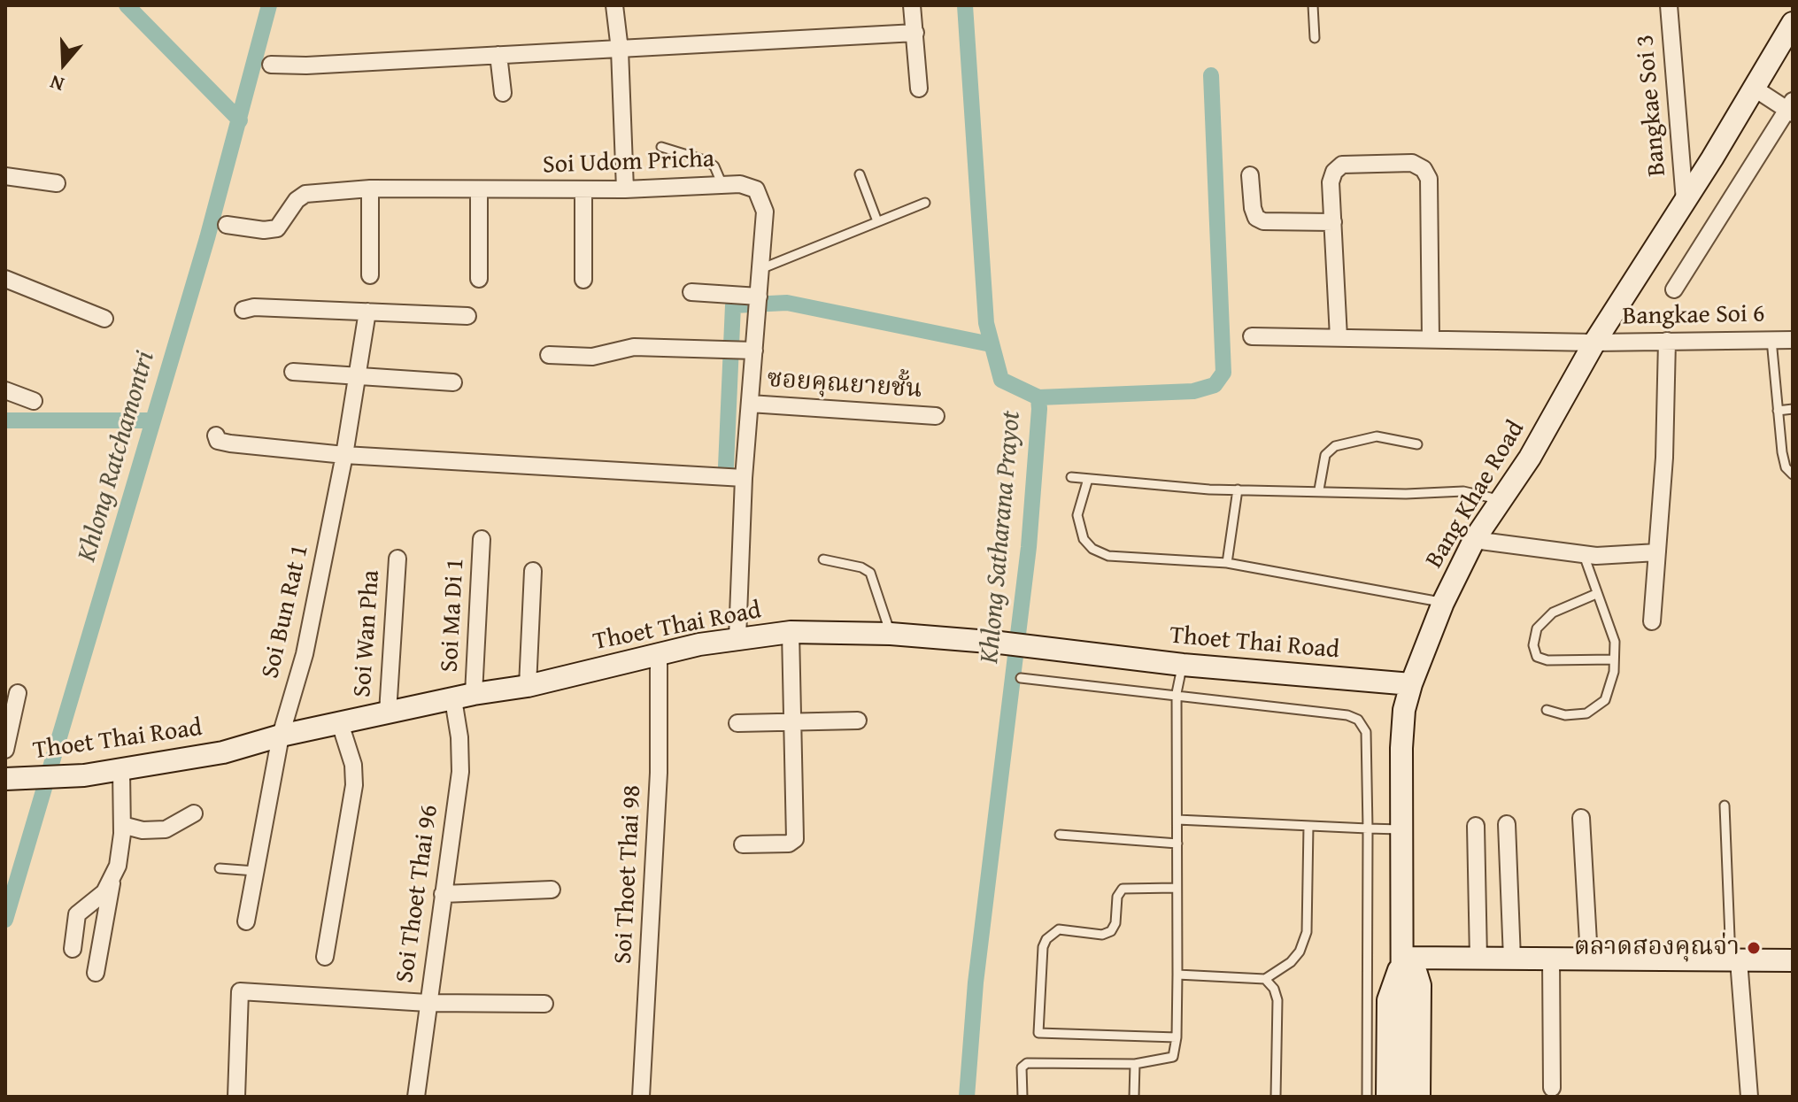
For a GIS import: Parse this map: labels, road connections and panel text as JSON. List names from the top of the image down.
{
  "streets": {
    "main road": ["Bang Khae Road", "Thoet Thai Road"],
    "street": [
      "Bangkae Soi 3",
      "Soi Udom Pricha",
      "Bangkae Soi 6",
      "ซอยคุณยายชั้น",
      "Soi Bun Rat 1",
      "Soi Ma Di 1",
      "Soi Wan Pha",
      "Soi Thoet Thai 98",
      "Soi Thoet Thai 96"
    ]
  },
  "crossings": [
    ["Bangkae Soi 3", "Bang Khae Road"],
    ["Soi Udom Pricha", "ซอยคุณยายชั้น"],
    ["Soi Udom Pricha", "Thoet Thai Road"],
    ["Bangkae Soi 6", "Bang Khae Road"],
    ["Bang Khae Road", "Thoet Thai Road"],
    ["Soi Bun Rat 1", "Thoet Thai Road"],
    ["Soi Ma Di 1", "Thoet Thai Road"],
    ["Soi Ma Di 1", "Soi Thoet Thai 96"],
    ["Thoet Thai Road", "Soi Wan Pha"],
    ["Thoet Thai Road", "Soi Thoet Thai 98"],
    ["Thoet Thai Road", "Soi Thoet Thai 96"]
  ],
  "water": ["Khlong Ratchamontri", "Khlong Satharana Prayot"],
  "places": ["ตลาดสองคุณจ่า"],
  "north": "bottom"
}
